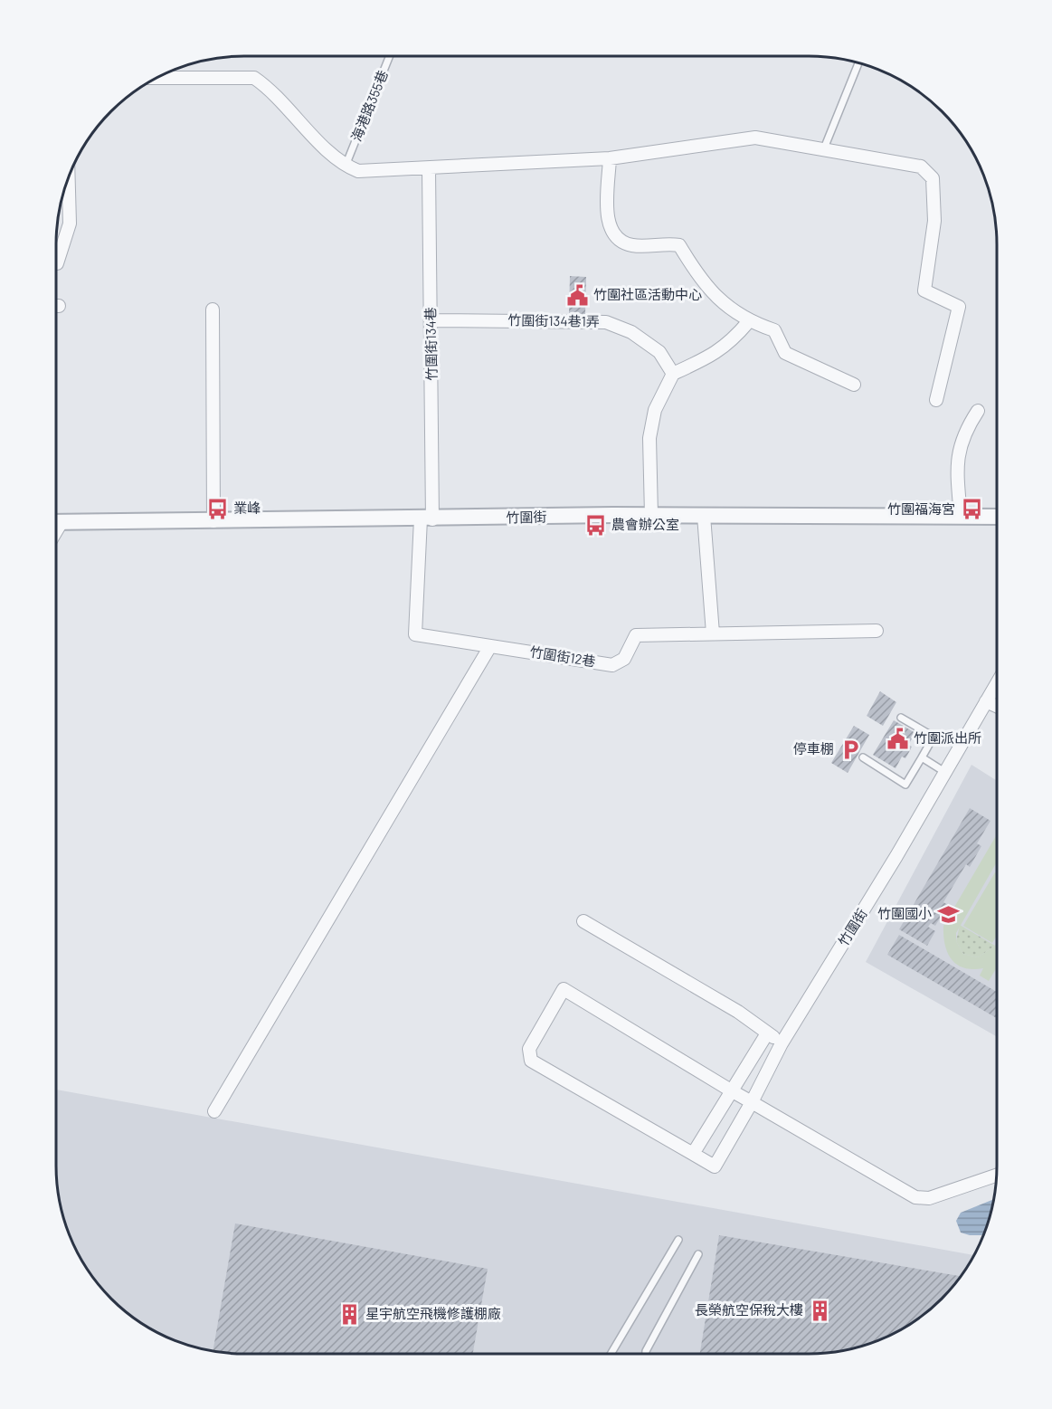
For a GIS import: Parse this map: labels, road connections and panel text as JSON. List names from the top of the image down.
{
  "streets": {
    "street": [
      "竹圍街134巷1弄",
      "竹圍街134巷",
      "竹圍街",
      "竹圍街12巷"
    ],
    "lane": ["海港路355巷"]
  },
  "crossings": [
    ["竹圍街134巷1弄", "竹圍街134巷"],
    ["竹圍街134巷", "竹圍街"],
    ["竹圍街134巷", "竹圍街12巷"],
    ["竹圍街", "竹圍街12巷"]
  ],
  "places": {
    "public building": ["竹圍社區活動中心", "竹圍派出所"],
    "bus stop": ["業峰", "竹圍福海宮", "農會辦公室"],
    "parking": ["停車棚"],
    "school or university": ["竹圍國小"],
    "building": ["長榮航空保稅大樓", "星宇航空飛機修護棚廠"]
  }
}
